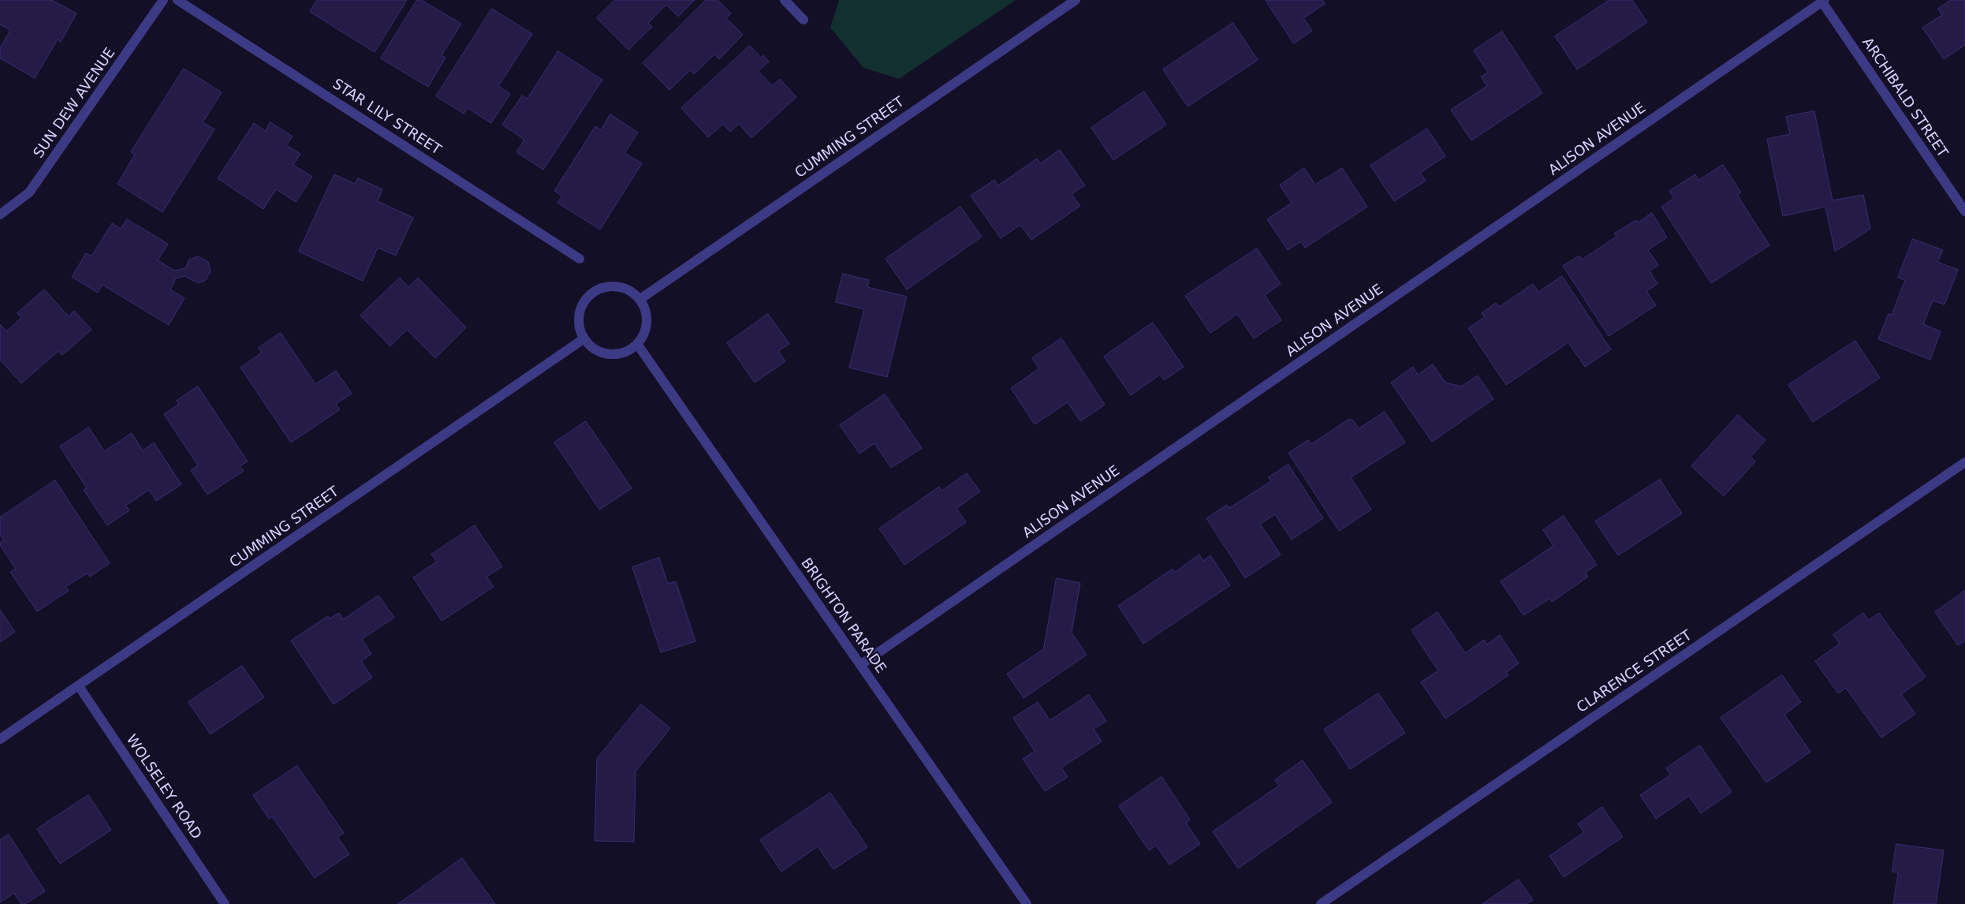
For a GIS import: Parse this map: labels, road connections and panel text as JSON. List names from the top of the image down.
{
  "streets": {
    "street": [
      "ARCHIBALD STREET",
      "SUN DEW AVENUE",
      "STAR LILY STREET",
      "CUMMING STREET",
      "ALISON AVENUE",
      "BRIGHTON PARADE",
      "CLARENCE STREET",
      "WOLSELEY ROAD"
    ]
  },
  "crossings": [
    ["ARCHIBALD STREET", "ALISON AVENUE"],
    ["CUMMING STREET", "BRIGHTON PARADE"],
    ["CUMMING STREET", "WOLSELEY ROAD"],
    ["ALISON AVENUE", "BRIGHTON PARADE"]
  ]
}
